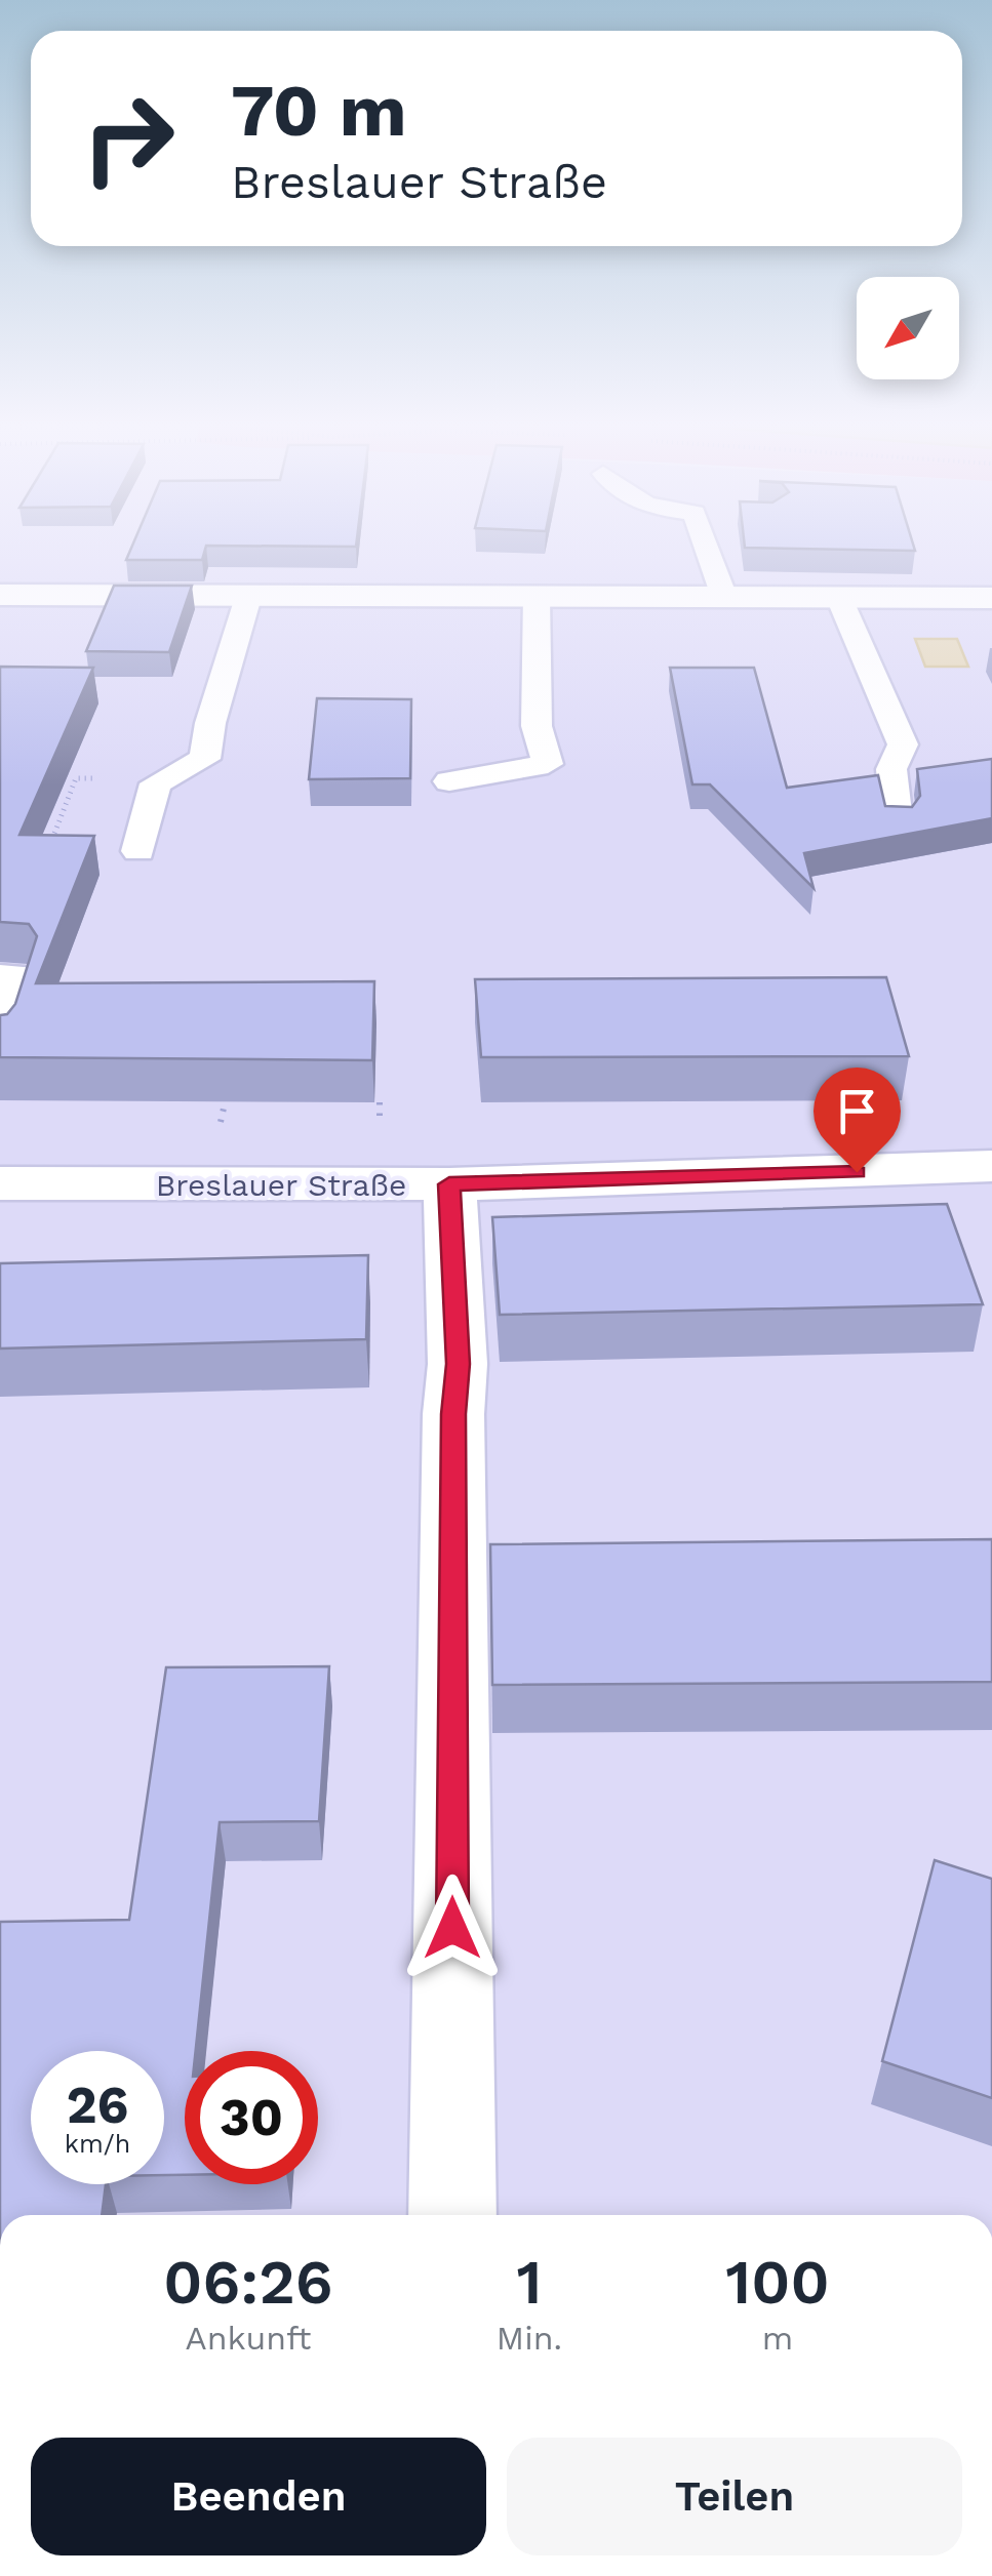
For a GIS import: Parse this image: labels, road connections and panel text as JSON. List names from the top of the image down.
{
  "streets": {
    "street": ["Breslauer Straße"]
  },
  "north": "bottom left",
  "page": {
    "turn": ["70 m", "Breslauer Straße"],
    "speed": "26 km/h",
    "limit": "30",
    "eta": [
      "06:26",
      "Ankunft",
      "1",
      "Min.",
      "100",
      "m"
    ],
    "buttons": ["Beenden", "Teilen"]
  }
}
